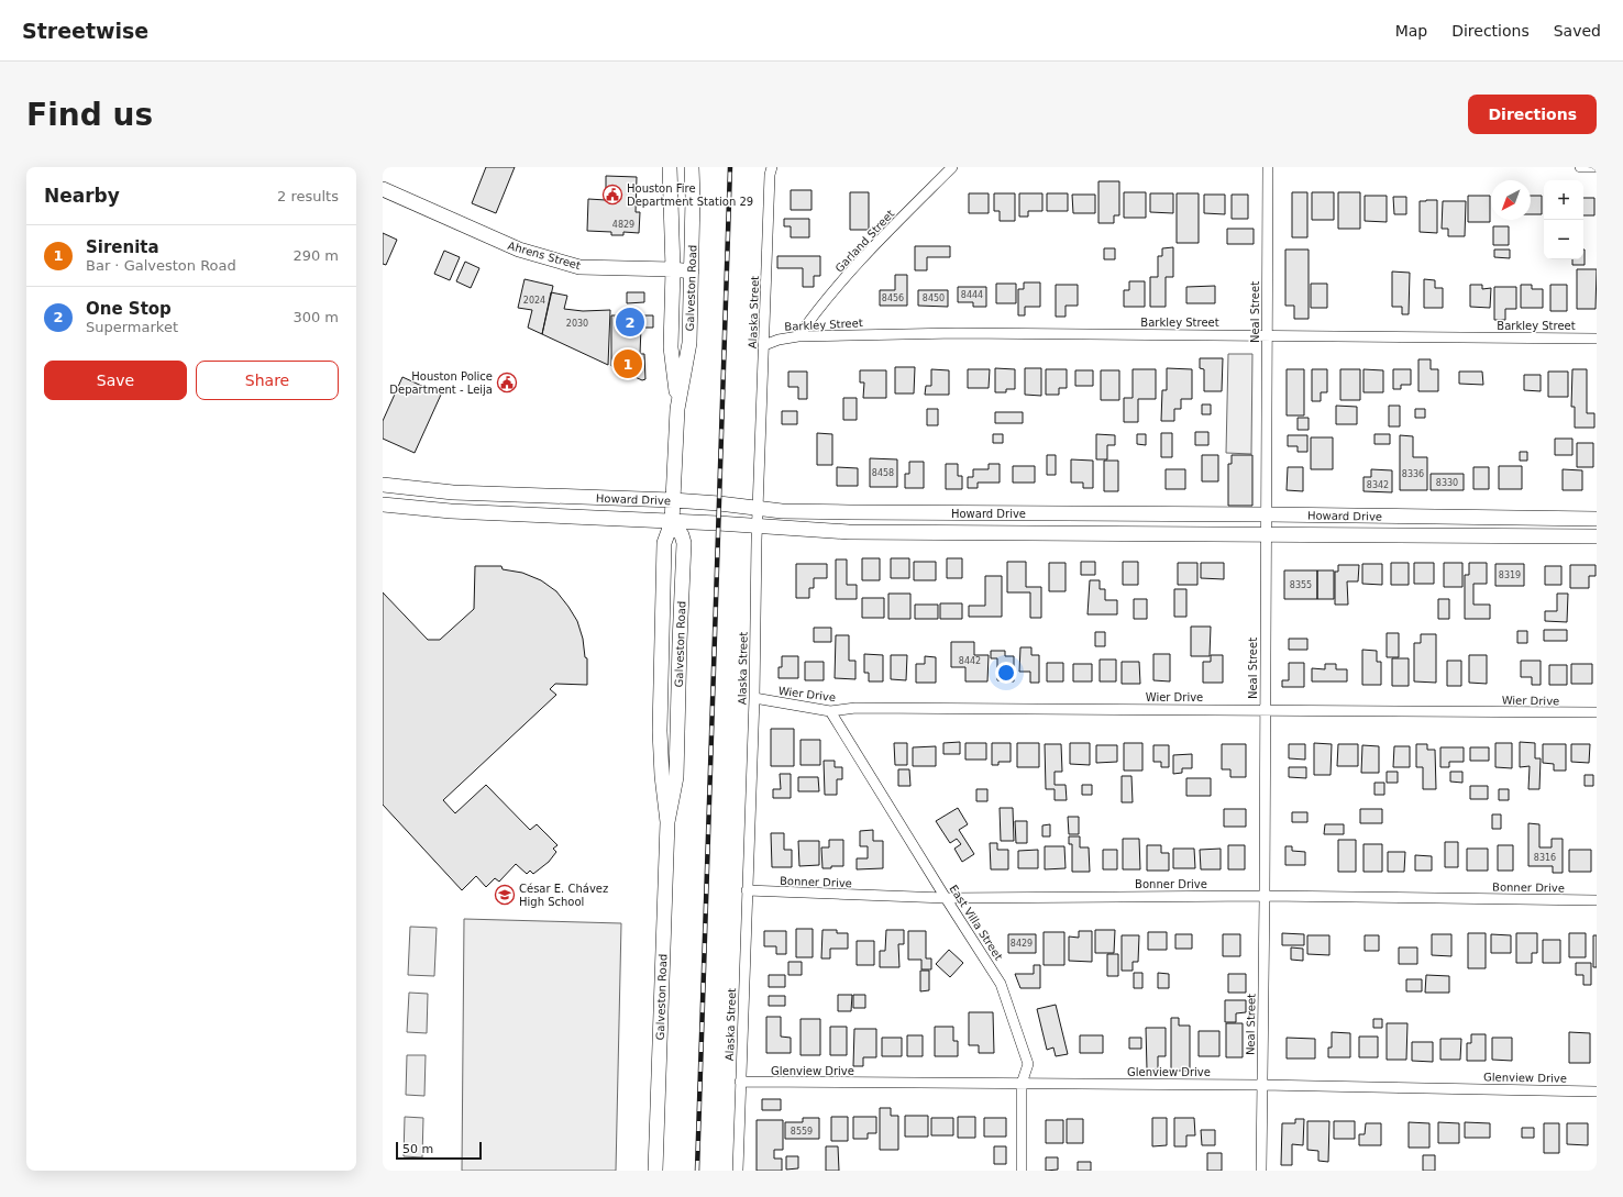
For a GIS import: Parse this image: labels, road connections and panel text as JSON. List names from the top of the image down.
{
  "streets": {
    "main road": ["Ahrens Street", "Galveston Road", "Howard Drive"],
    "street": [
      "Garland Street",
      "Alaska Street",
      "Neal Street",
      "Barkley Street",
      "Wier Drive",
      "Bonner Drive",
      "East Villa Street",
      "Glenview Drive"
    ]
  },
  "crossings": [
    ["Garland Street", "Barkley Street"],
    ["Ahrens Street", "Galveston Road"],
    ["Galveston Road", "Howard Drive"],
    ["Alaska Street", "Barkley Street"],
    ["Alaska Street", "Howard Drive"],
    ["Alaska Street", "Wier Drive"],
    ["Alaska Street", "Bonner Drive"],
    ["Alaska Street", "Glenview Drive"],
    ["Neal Street", "Barkley Street"],
    ["Neal Street", "Howard Drive"],
    ["Neal Street", "Wier Drive"],
    ["Neal Street", "Bonner Drive"],
    ["Neal Street", "Glenview Drive"],
    ["Wier Drive", "East Villa Street"],
    ["Bonner Drive", "East Villa Street"],
    ["East Villa Street", "Glenview Drive"]
  ],
  "places": {
    "public building": ["Houston Fire Department Station 29", "Houston Police Department - Leija"],
    "school or university": ["César E. Chávez High School"]
  },
  "house_numbers": [
    "4829",
    "8444",
    "8456",
    "8450",
    "2024",
    "2030",
    "8458",
    "8336",
    "8330",
    "8342",
    "8319",
    "8355",
    "8442",
    "8316",
    "8429",
    "8559"
  ],
  "scale_bar": "50 m",
  "north": "bottom left",
  "page": {
    "header": "Streetwise",
    "nav": ["Map", "Directions", "Saved"],
    "buttons": [
      "Directions",
      ["Save", "Share"]
    ],
    "title": "Find us",
    "heading": ["Nearby", "2 results"],
    "map_buttons": ["+", "−"],
    "list": [
      {
        "mark": "1",
        "name": "Sirenita",
        "note": "Bar · Galveston Road",
        "value": "290 m"
      },
      {
        "mark": "2",
        "name": "One Stop",
        "note": "Supermarket",
        "value": "300 m"
      }
    ],
    "pins": ["2", "1"],
    "scale": "50 m"
  }
}
